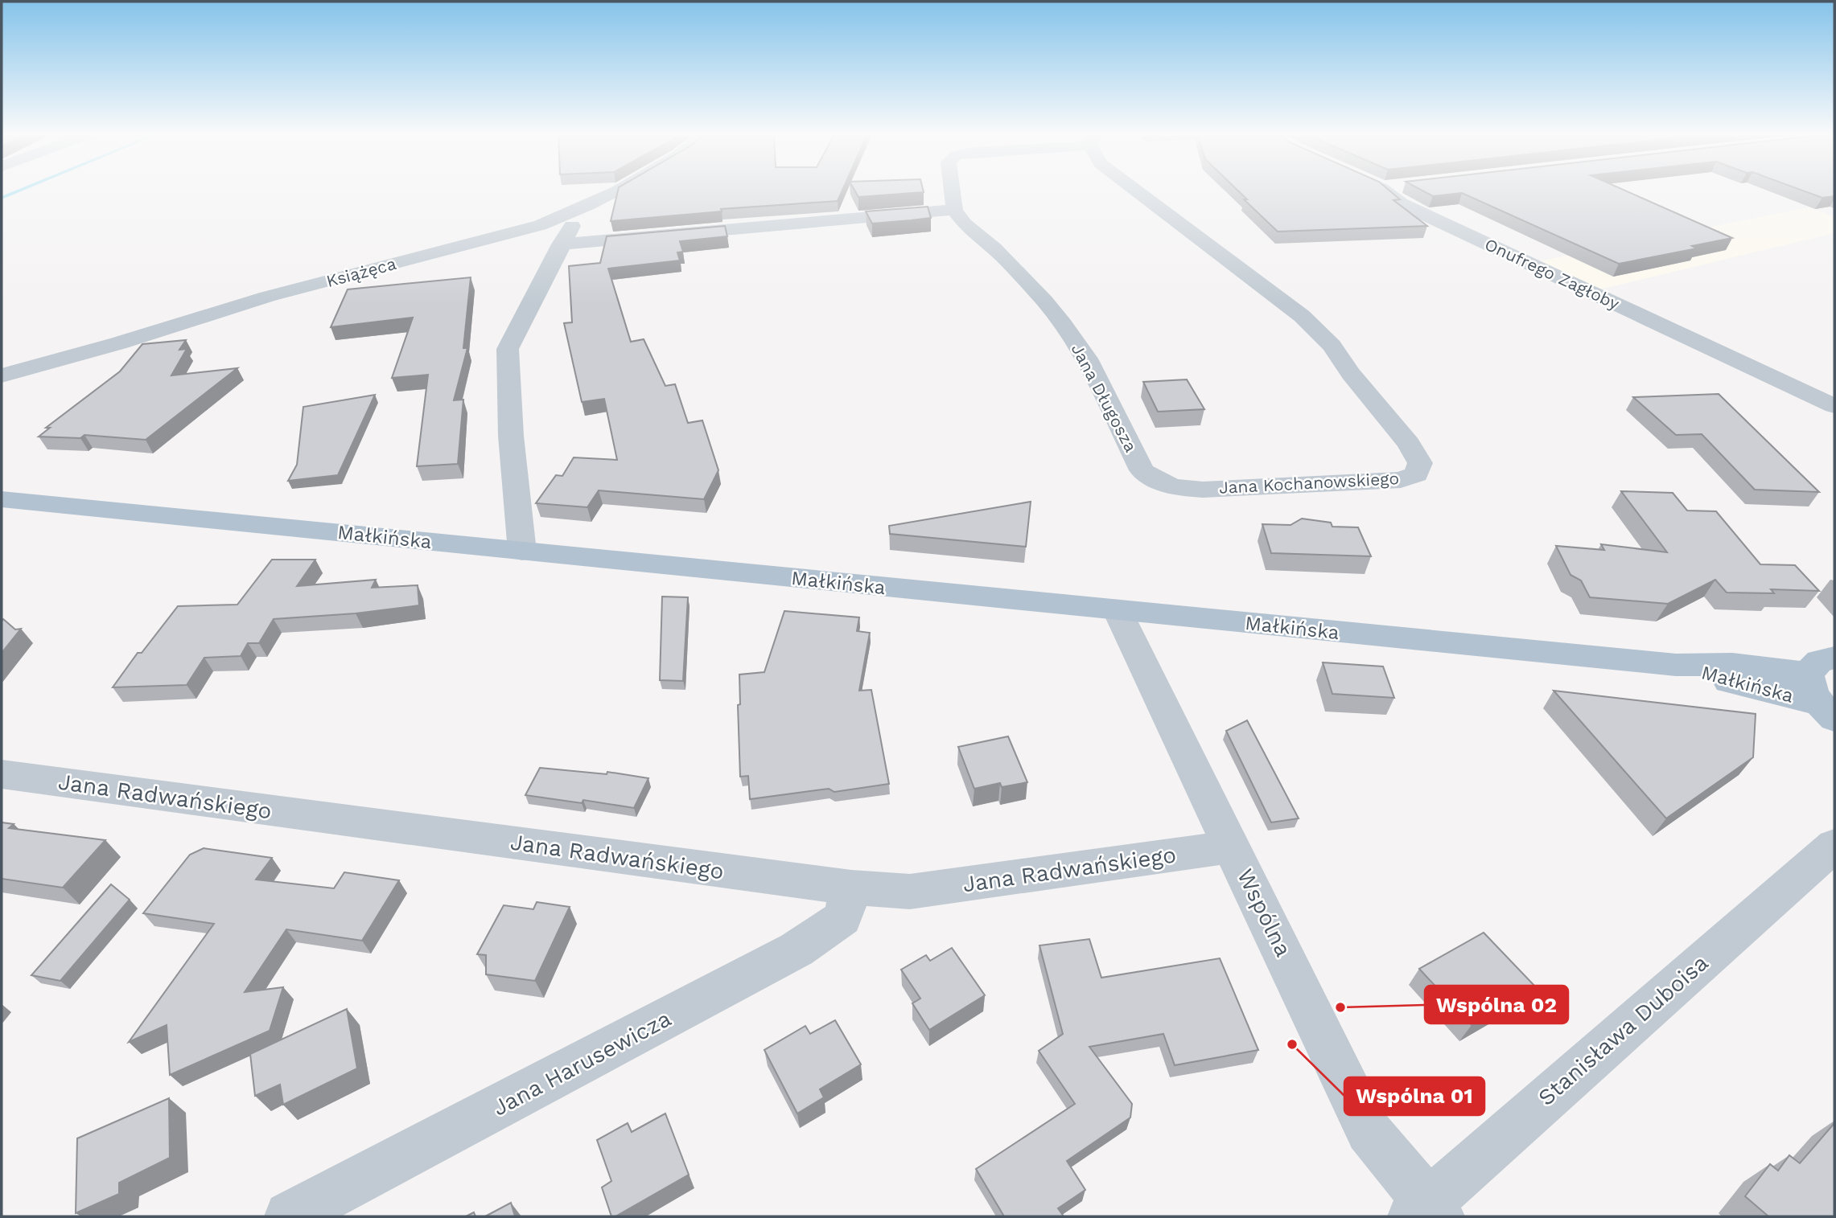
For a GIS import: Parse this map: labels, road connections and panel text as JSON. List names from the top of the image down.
{
  "streets": {
    "main road": ["Małkińska"],
    "street": [
      "Książęca",
      "Onufrego Zagłoby",
      "Jana Długosza",
      "Jana Kochanowskiego",
      "Jana Radwańskiego",
      "Wspólna",
      "Stanisława Duboisa",
      "Jana Harusewicza"
    ]
  },
  "crossings": [
    ["Jana Długosza", "Jana Kochanowskiego"],
    ["Małkińska", "Wspólna"],
    ["Jana Radwańskiego", "Wspólna"],
    ["Jana Radwańskiego", "Jana Harusewicza"],
    ["Wspólna", "Stanisława Duboisa"]
  ],
  "places": ["Wspólna 02", "Wspólna 01"]
}
